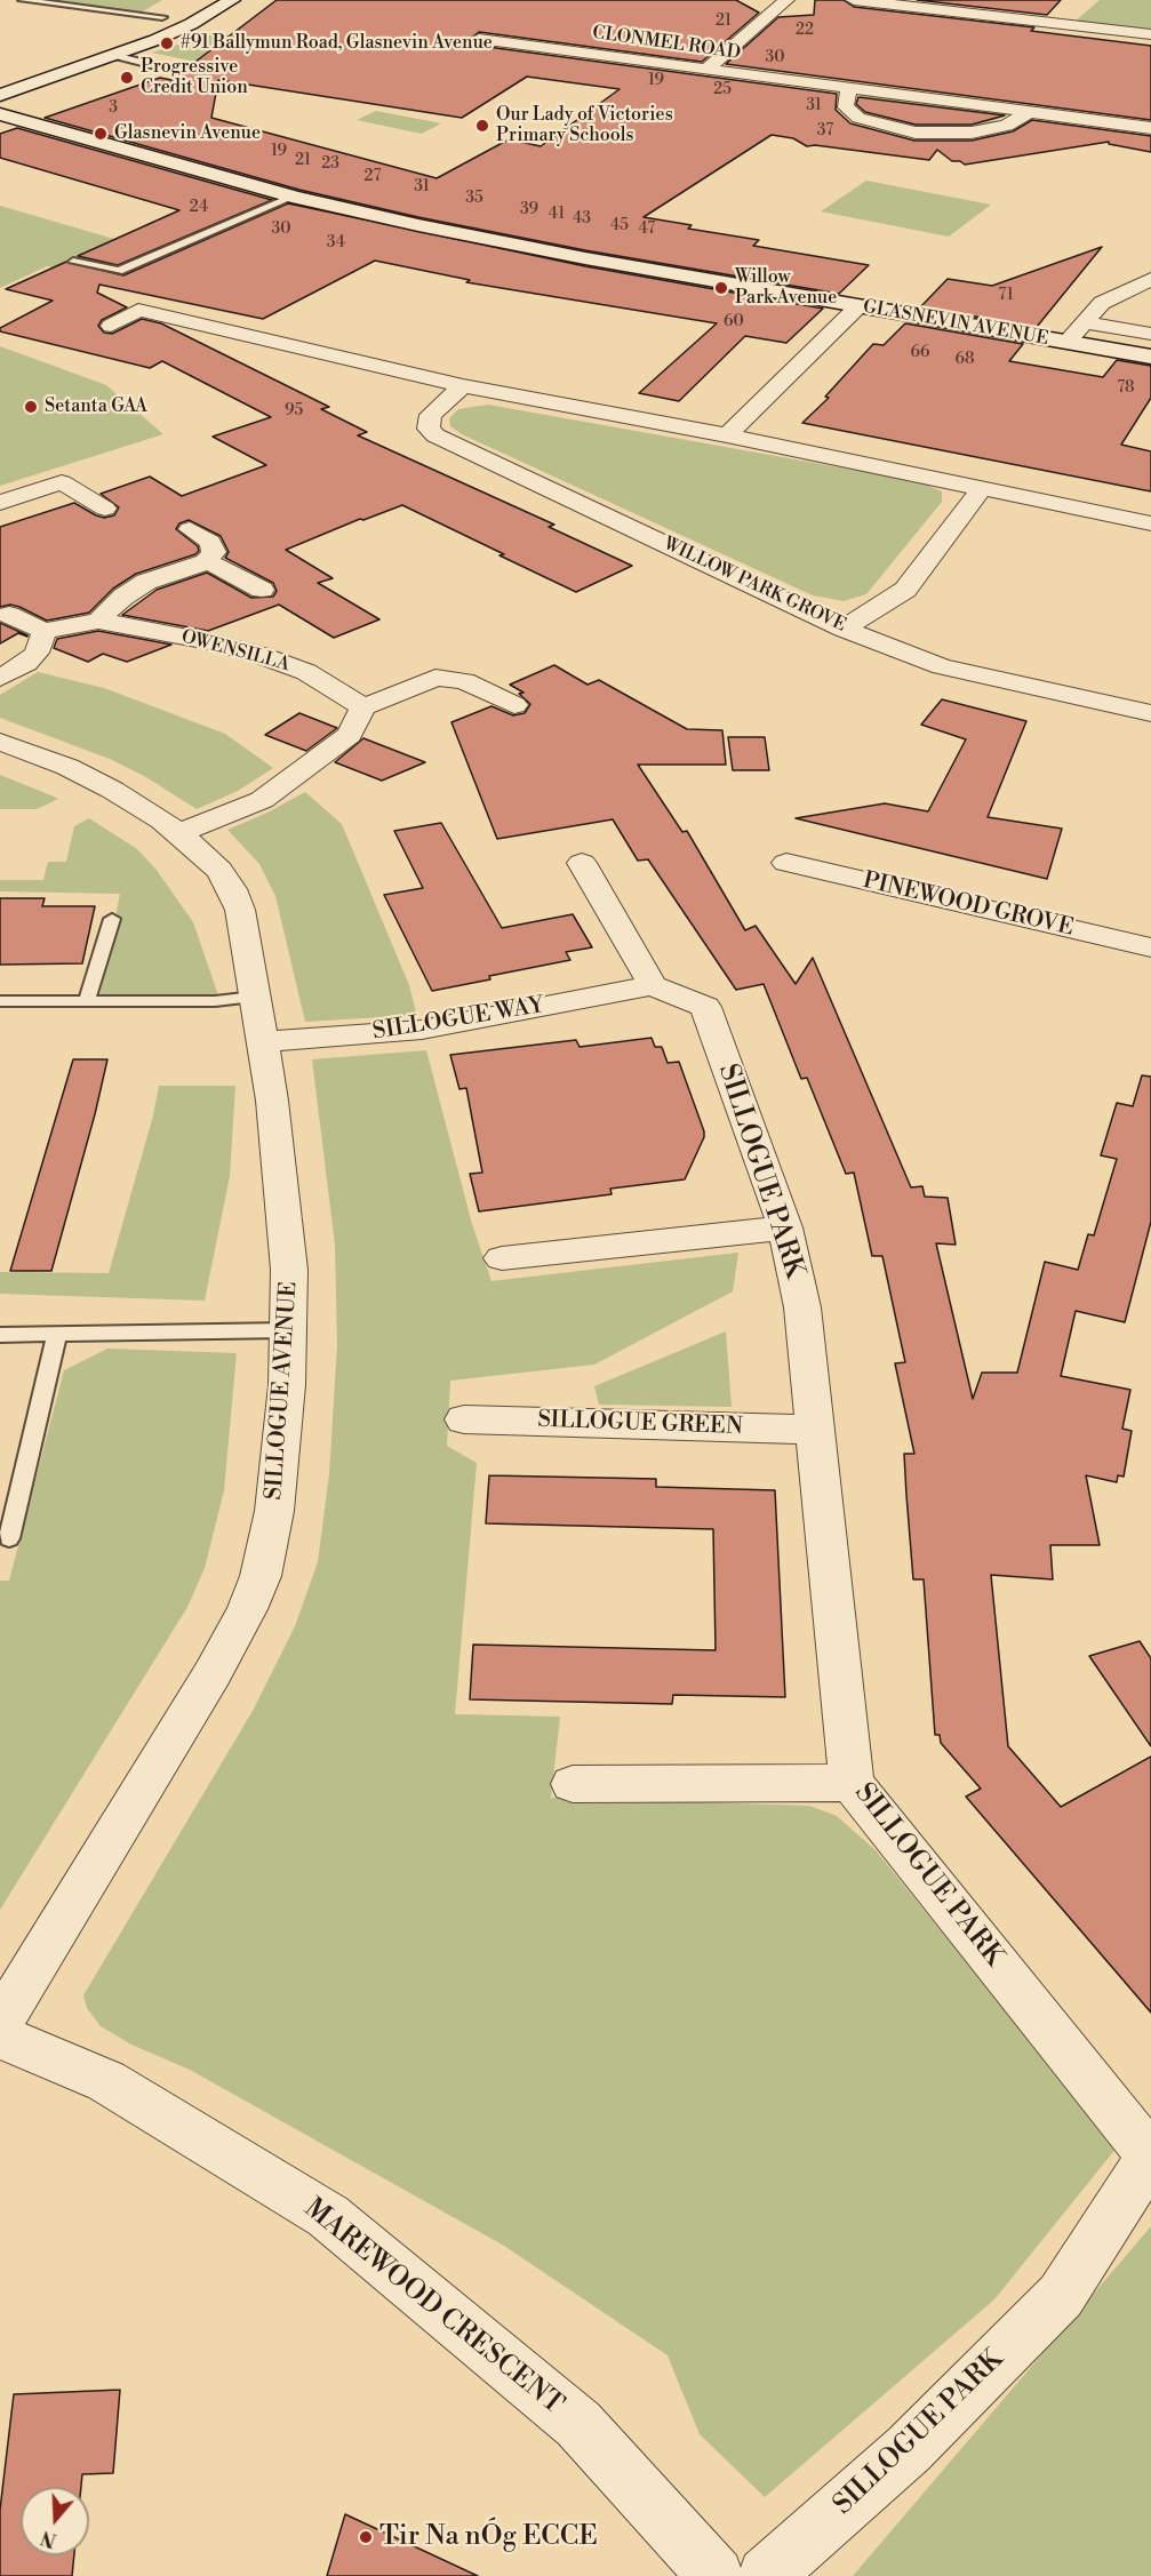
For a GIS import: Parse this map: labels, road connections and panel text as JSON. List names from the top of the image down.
{
  "streets": {
    "main road": ["GLASNEVIN AVENUE"],
    "street": [
      "CLONMEL ROAD",
      "WILLOW PARK GROVE",
      "OWENSILLA",
      "PINEWOOD GROVE",
      "SILLOGUE WAY",
      "SILLOGUE PARK",
      "SILLOGUE AVENUE",
      "SILLOGUE GREEN",
      "MAREWOOD CRESCENT"
    ]
  },
  "crossings": [
    ["SILLOGUE WAY", "SILLOGUE PARK"],
    ["SILLOGUE WAY", "SILLOGUE AVENUE"],
    ["SILLOGUE PARK", "SILLOGUE GREEN"]
  ],
  "places": [
    "#91 Ballymun Road, Glasnevin Avenue",
    "Progressive Credit Union",
    "Our Lady of Victories Primary Schools",
    "Glasnevin Avenue",
    "Willow Park Avenue",
    "Setanta GAA",
    "Tir Na nÓg ECCE"
  ],
  "house_numbers": [
    "21",
    "22",
    "30",
    "19",
    "25",
    "31",
    "3",
    "37",
    "19",
    "21",
    "23",
    "27",
    "31",
    "35",
    "24",
    "39",
    "41",
    "43",
    "45",
    "30",
    "47",
    "34",
    "71",
    "60",
    "66",
    "68",
    "78",
    "95"
  ],
  "north": "bottom"
}
